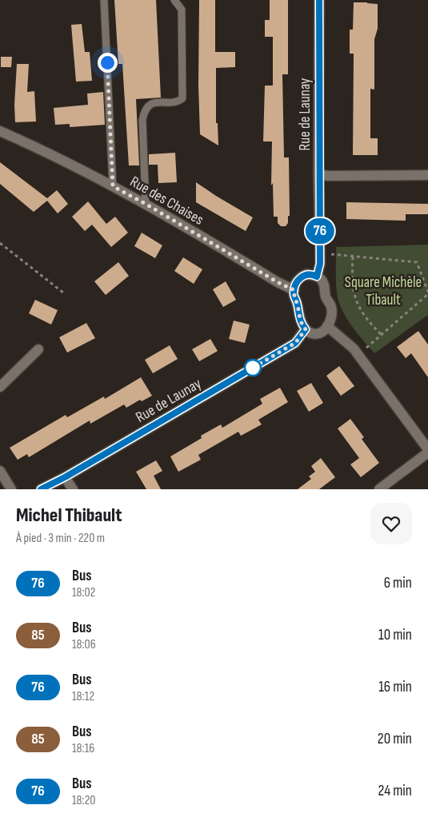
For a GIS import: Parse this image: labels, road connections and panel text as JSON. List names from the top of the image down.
{
  "streets": {
    "street": ["Rue de Launay", "Rue des Chaises"]
  },
  "parks": ["Square Michèle Tibault"],
  "lines": ["bus line 76"],
  "page": {
    "on_map": "76",
    "heading": ["Michel Thibault", "À pied · 3 min · 220 m"],
    "list": [
      {
        "mark": "76",
        "name": "Bus",
        "note": "18:02",
        "value": "6 min"
      },
      {
        "mark": "85",
        "name": "Bus",
        "note": "18:06",
        "value": "10 min"
      },
      {
        "mark": "76",
        "name": "Bus",
        "note": "18:12",
        "value": "16 min"
      },
      {
        "mark": "85",
        "name": "Bus",
        "note": "18:16",
        "value": "20 min"
      },
      {
        "mark": "76",
        "name": "Bus",
        "note": "18:20",
        "value": "24 min"
      }
    ]
  }
}
